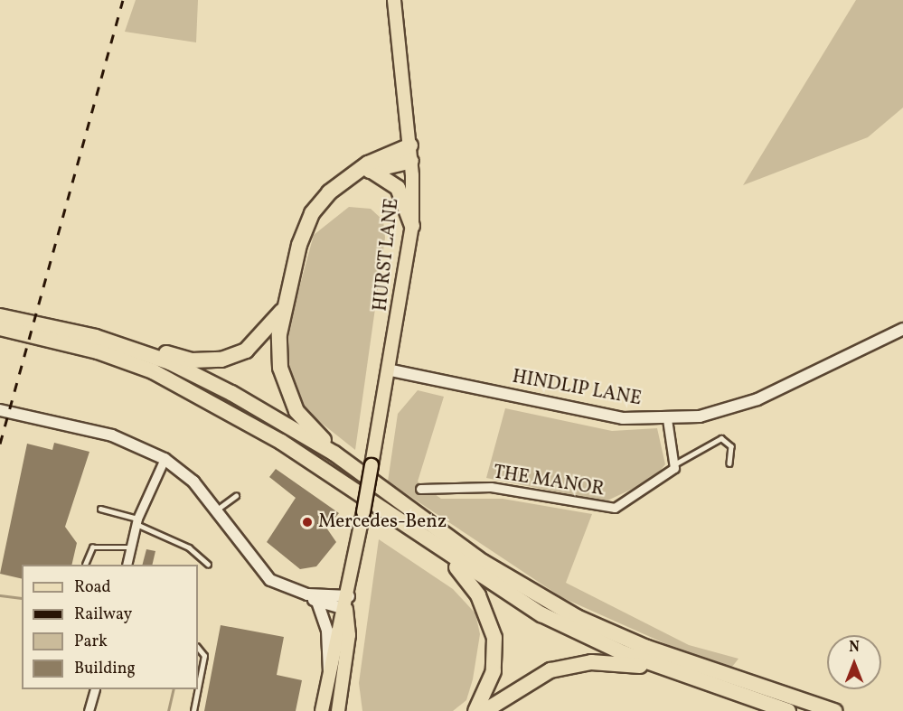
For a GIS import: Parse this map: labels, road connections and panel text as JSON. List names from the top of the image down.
{
  "streets": {
    "main road": ["HURST LANE"],
    "street": ["HINDLIP LANE", "THE MANOR"]
  },
  "crossings": [
    ["HURST LANE", "HINDLIP LANE"]
  ],
  "places": ["Mercedes-Benz"],
  "legend": [
    "Road",
    "Railway",
    "Park",
    "Building"
  ],
  "north": "top"
}
